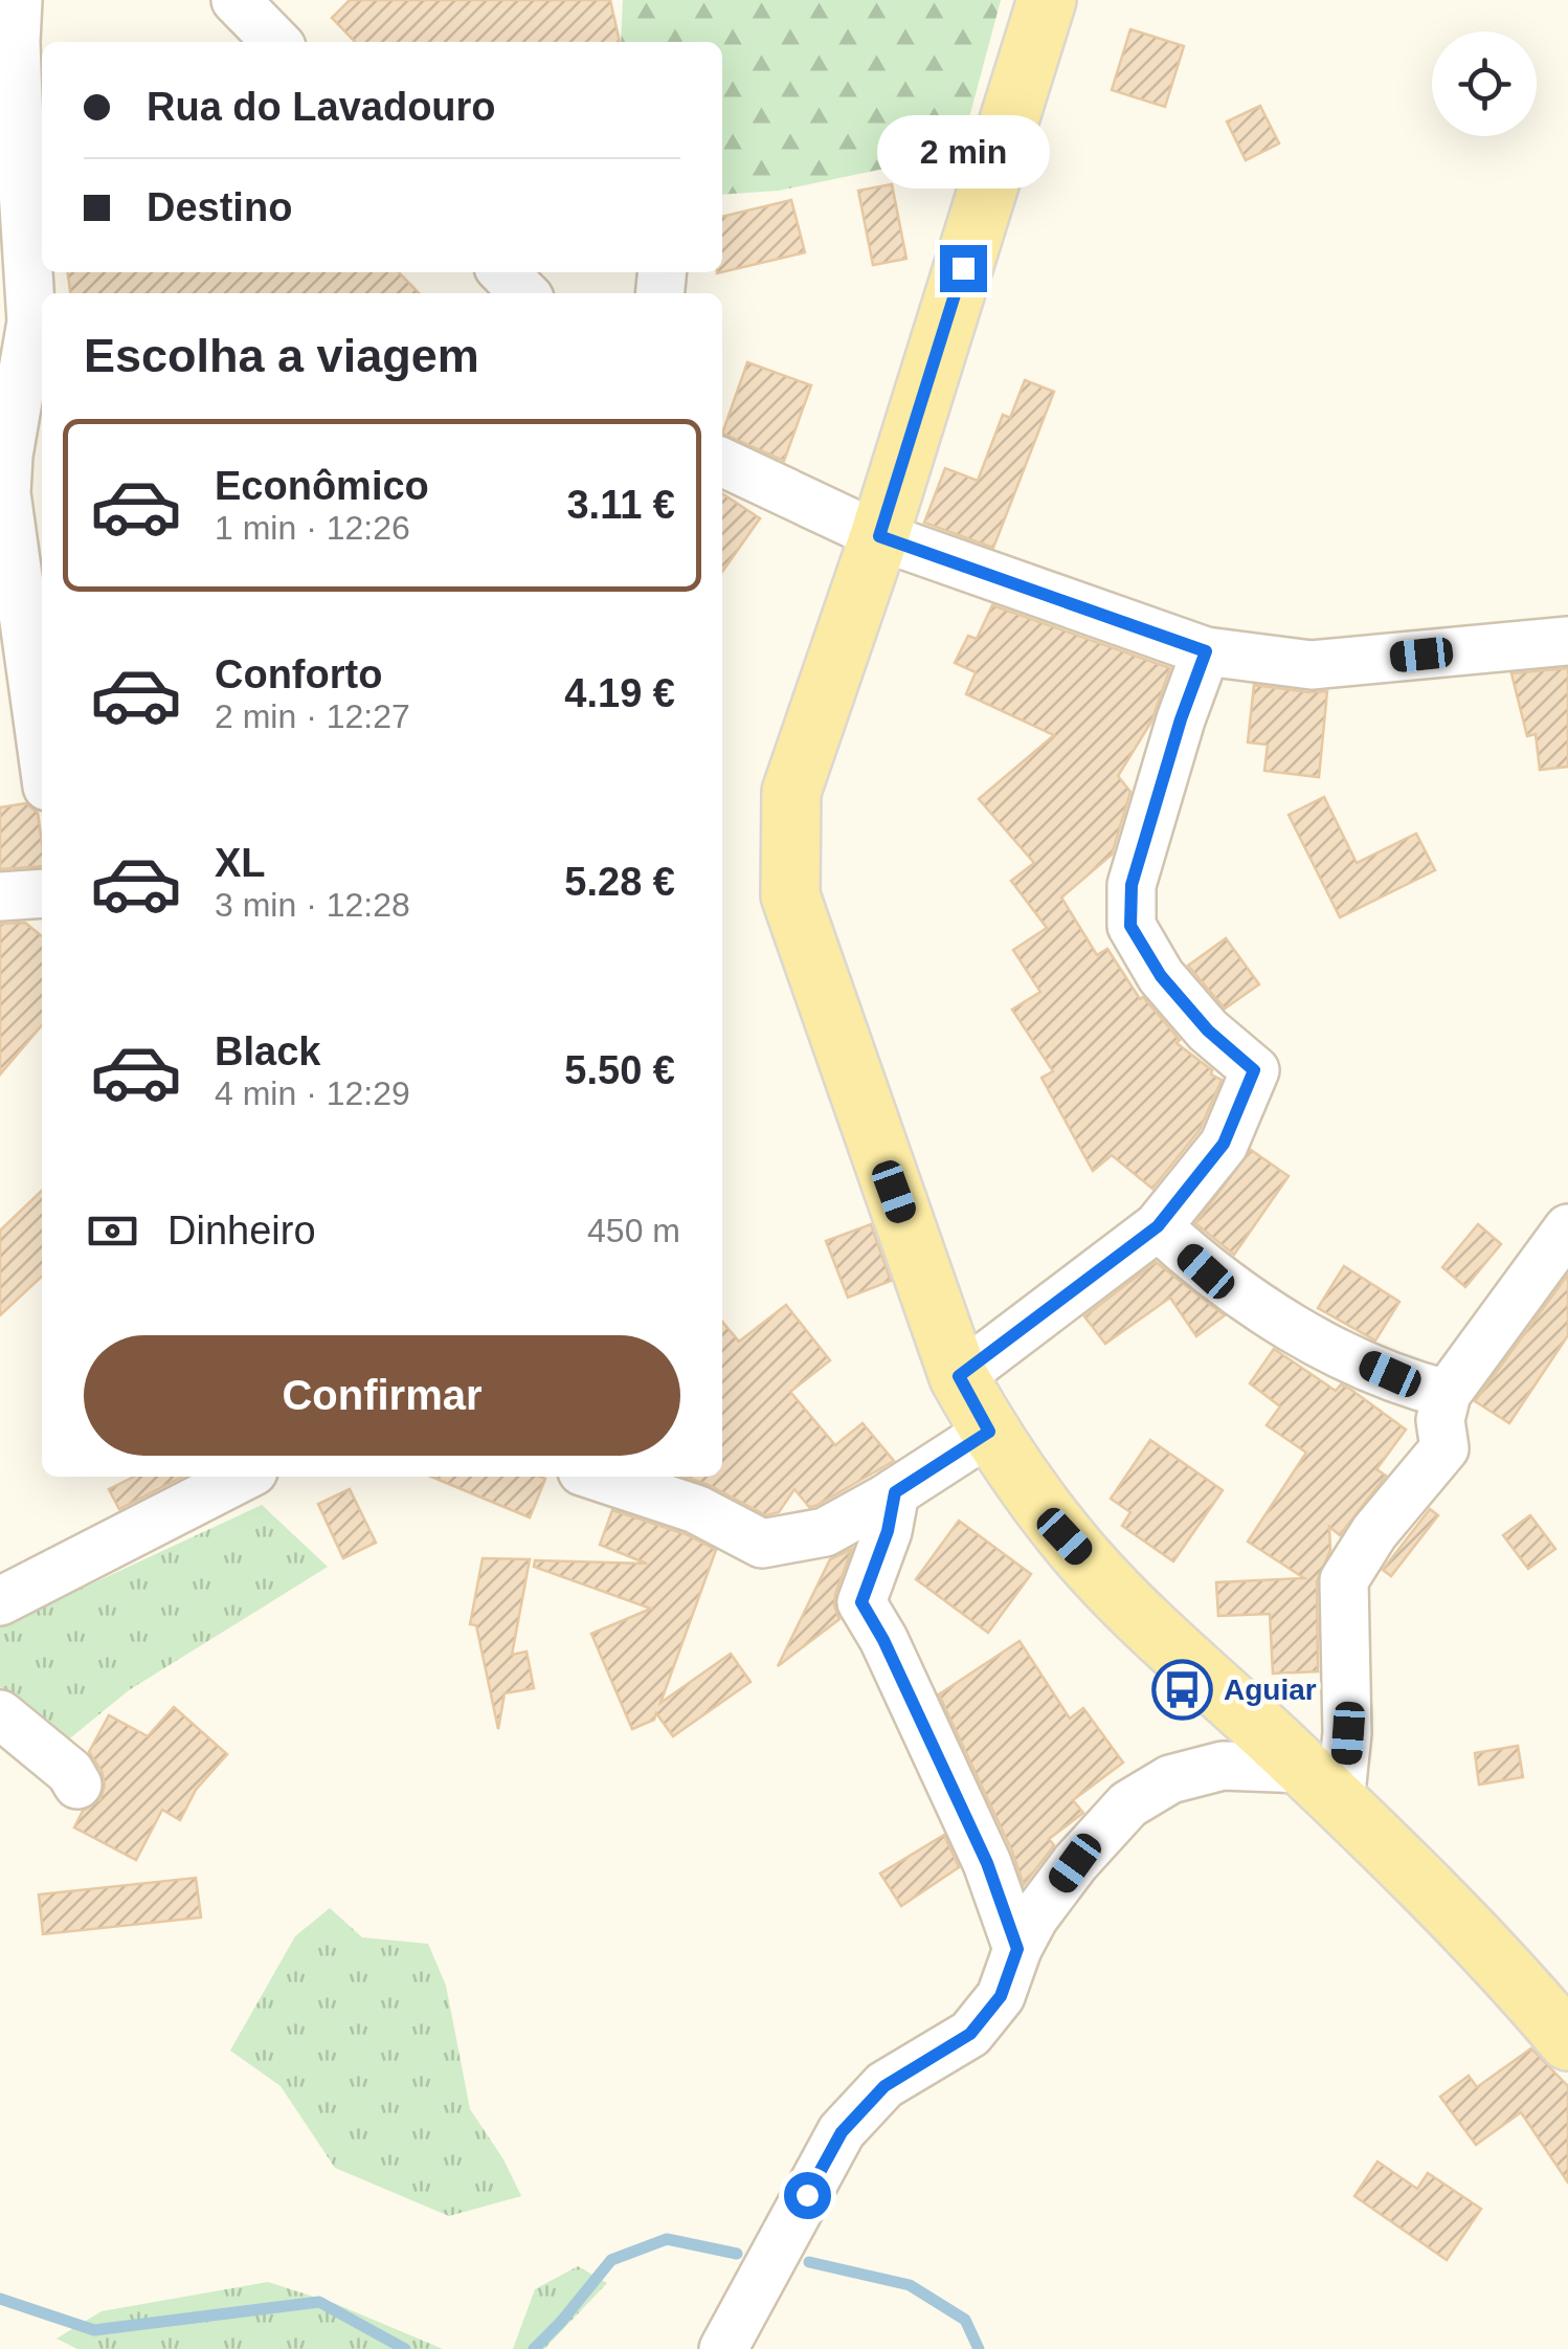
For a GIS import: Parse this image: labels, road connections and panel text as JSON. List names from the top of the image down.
{
  "places": {
    "bus stop": ["Aguiar"]
  },
  "page": {
    "banner": ["Rua do Lavadouro", "Destino"],
    "bubble": "2 min",
    "heading": "Escolha a viagem",
    "list": [
      {
        "name": "Econômico",
        "note": "1 min · 12:26",
        "value": "3.11 €"
      },
      {
        "name": "Conforto",
        "note": "2 min · 12:27",
        "value": "4.19 €"
      },
      {
        "name": "XL",
        "note": "3 min · 12:28",
        "value": "5.28 €"
      },
      {
        "name": "Black",
        "note": "4 min · 12:29",
        "value": "5.50 €"
      }
    ],
    "pay": ["Dinheiro", "450 m"],
    "buttons": "Confirmar"
  }
}
